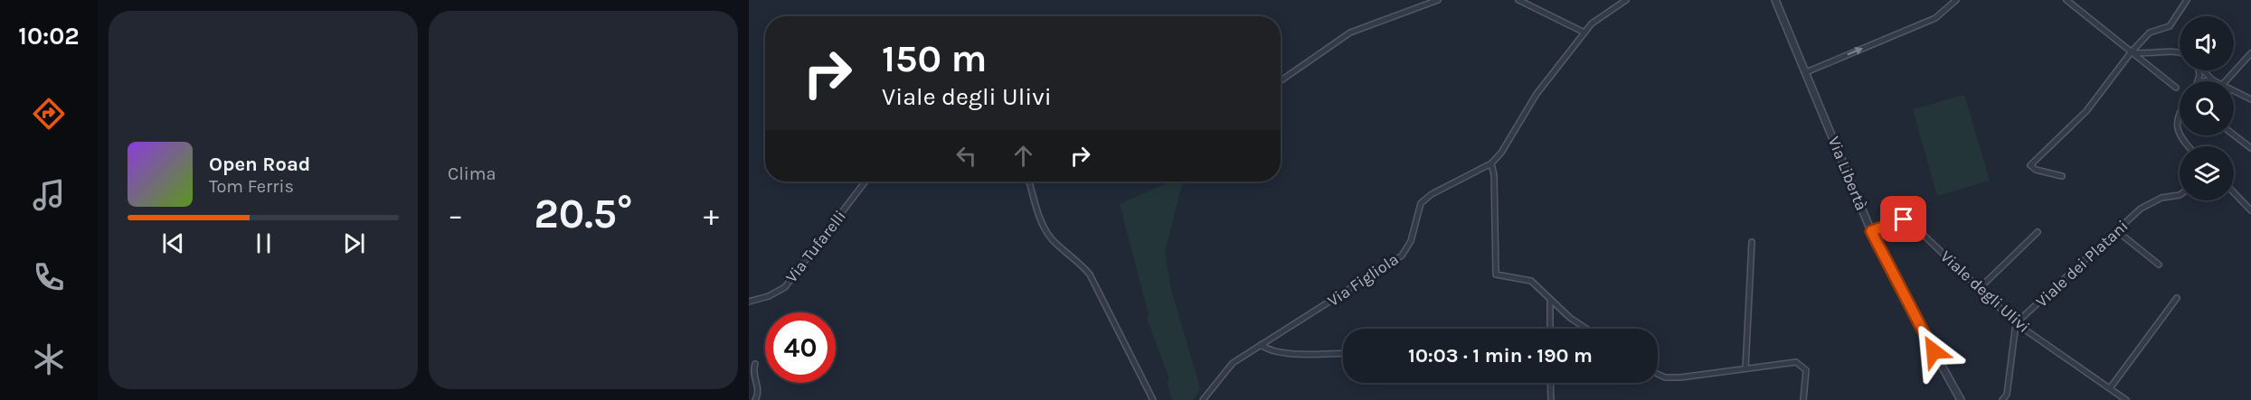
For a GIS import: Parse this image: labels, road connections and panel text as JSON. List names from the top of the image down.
{
  "streets": {
    "street": [
      "Via Libertà",
      "Via Tufarelli",
      "Viale dei Platani",
      "Via Figliola",
      "Viale degli Ulivi"
    ]
  },
  "crossings": [
    ["Via Libertà", "Viale degli Ulivi"],
    ["Viale dei Platani", "Viale degli Ulivi"]
  ],
  "page": {
    "tabs": "10:02",
    "tile": "Clima",
    "turn": ["150 m", "Viale degli Ulivi"],
    "song": ["Open Road", "Tom Ferris"],
    "heat": ["−", "20.5°", "+"],
    "limit": "40",
    "trip": "10:03 · 1 min · 190 m"
  }
}
